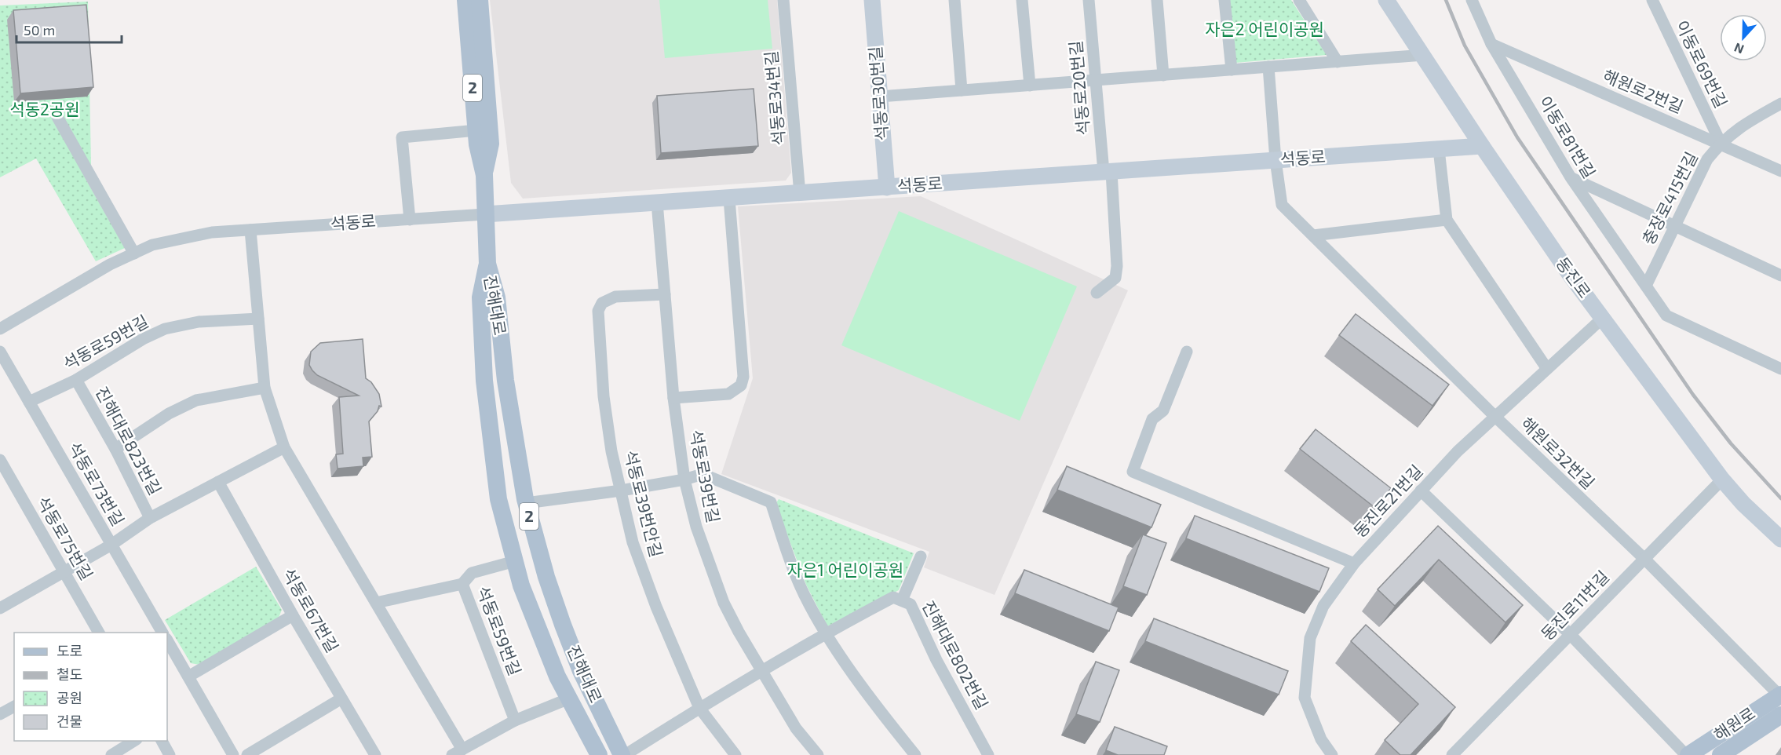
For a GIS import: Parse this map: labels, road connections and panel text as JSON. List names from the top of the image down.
{
  "streets": {
    "main road": ["2", "진해대로", "해원로"],
    "street": [
      "이동로69번길",
      "석동로20번길",
      "해원로2번길",
      "석동로30번길",
      "석동로34번길",
      "이동로81번길",
      "석동로",
      "충장로415번길",
      "동진로",
      "석동로59번길",
      "진해대로823번길",
      "해원로32번길",
      "석동로39번길",
      "석동로73번길",
      "동진로21번길",
      "석동로39번안길",
      "석동로75번길",
      "동진로11번길",
      "석동로67번길",
      "진해대로802번길"
    ]
  },
  "crossings": [
    ["이동로69번길", "해원로2번길"],
    ["이동로69번길", "충장로415번길"],
    ["2", "석동로"],
    ["2", "진해대로"],
    ["석동로20번길", "석동로"],
    ["해원로2번길", "이동로81번길"],
    ["해원로2번길", "충장로415번길"],
    ["석동로30번길", "석동로"],
    ["석동로34번길", "석동로"],
    ["이동로81번길", "충장로415번길"],
    ["석동로", "동진로"],
    ["석동로", "해원로32번길"],
    ["석동로", "석동로39번길"],
    ["동진로", "동진로21번길"],
    ["동진로", "동진로11번길"],
    ["진해대로", "진해대로802번길"],
    ["석동로59번길", "진해대로823번길"],
    ["석동로59번길", "석동로73번길"],
    ["진해대로823번길", "석동로73번길"],
    ["진해대로823번길", "석동로75번길"],
    ["진해대로823번길", "석동로67번길"],
    ["해원로32번길", "동진로21번길"],
    ["해원로32번길", "동진로11번길"],
    ["해원로32번길", "해원로"],
    ["석동로39번길", "석동로39번안길"],
    ["석동로39번길", "진해대로802번길"],
    ["석동로39번안길", "진해대로802번길"]
  ],
  "parks": ["자은2 어린이공원", "석동2공원", "자은1 어린이공원"],
  "legend": [
    "도로",
    "철도",
    "공원",
    "건물"
  ],
  "scale_bar": "50 m",
  "north": "bottom"
}
